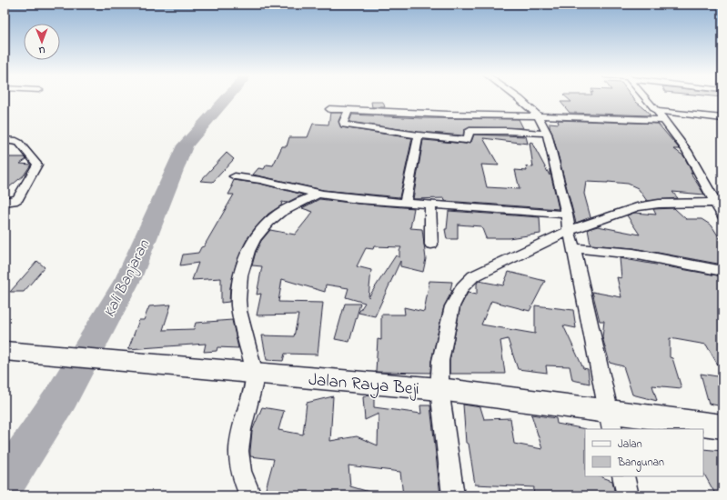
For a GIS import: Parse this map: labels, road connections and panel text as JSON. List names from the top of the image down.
{
  "streets": {
    "street": ["Jalan Raya Beji"]
  },
  "water": ["Kali Banjaran"],
  "legend": ["Jalan", "Bangunan"],
  "north": "bottom"
}
